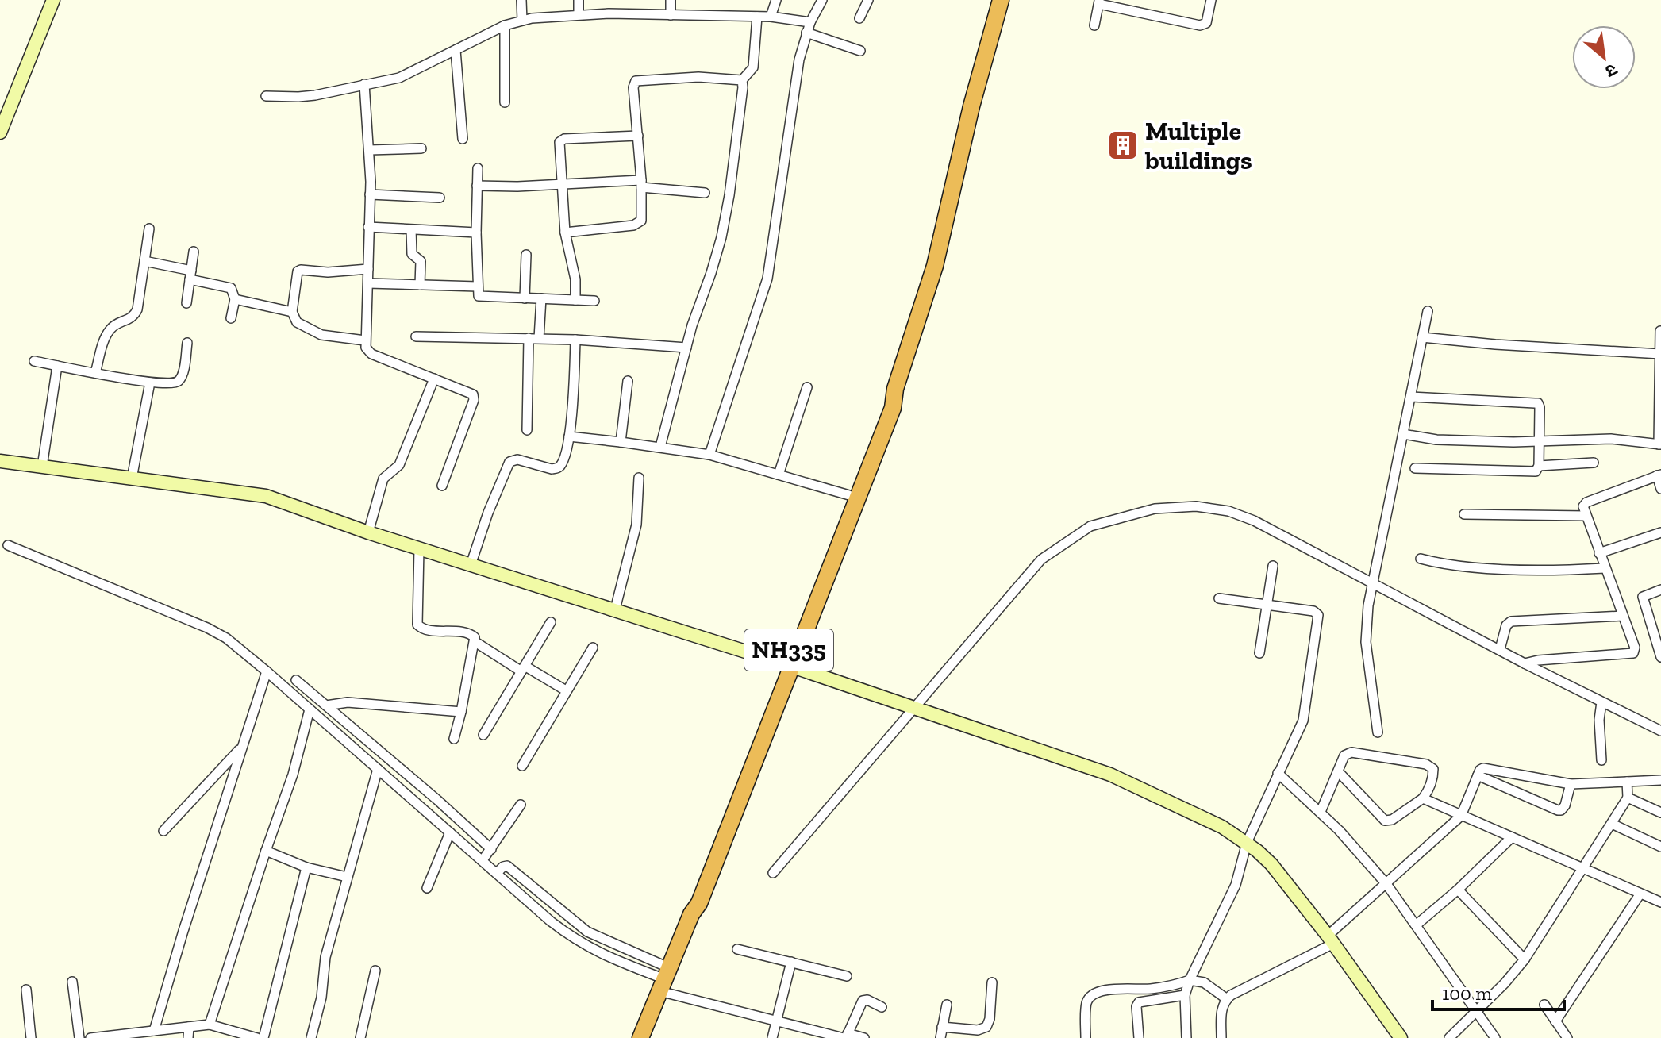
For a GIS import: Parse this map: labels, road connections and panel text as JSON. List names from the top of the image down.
{
  "streets": {
    "highway": ["NH335"]
  },
  "places": {
    "building": ["Multiple buildings"]
  },
  "scale_bar": "100 m",
  "north": "bottom right"
}
